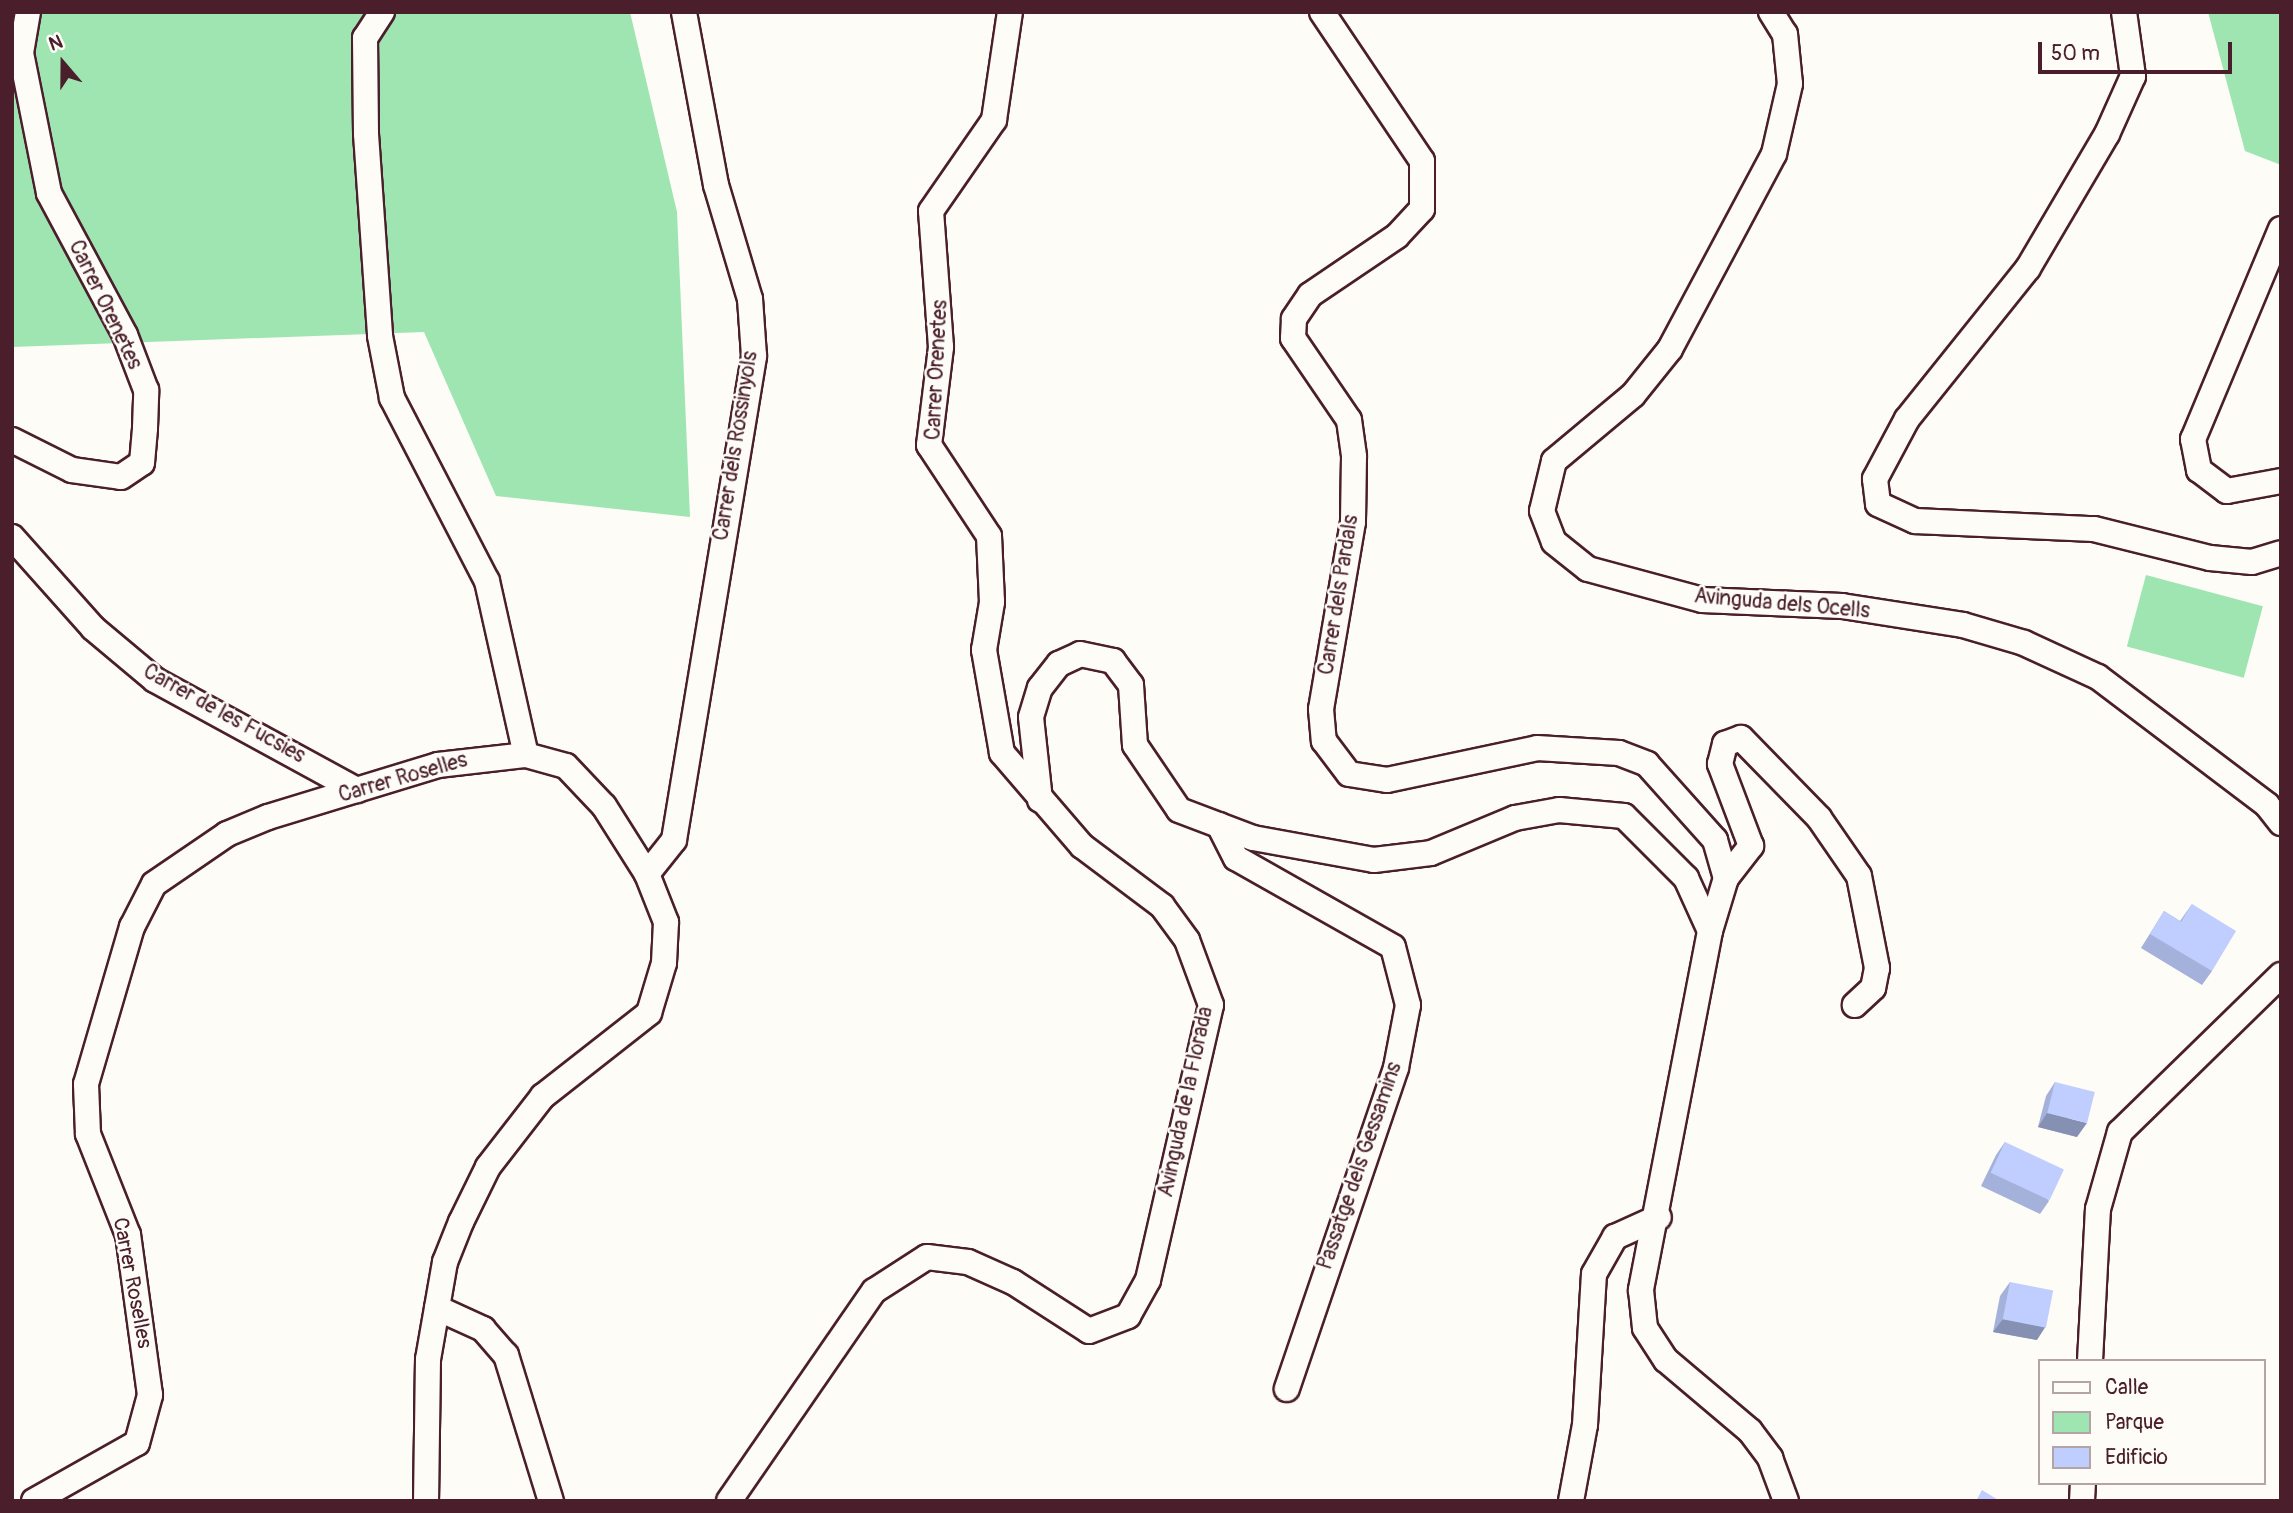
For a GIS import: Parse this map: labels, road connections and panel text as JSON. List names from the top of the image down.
{
  "streets": {
    "street": [
      "Carrer Orenetes",
      "Carrer dels Rossinyols",
      "Carrer dels Pardals",
      "Avinguda dels Ocells",
      "Carrer de les Fucsies",
      "Carrer Roselles",
      "Avinguda de la Florada",
      "Passatge dels Gessamins"
    ]
  },
  "crossings": [
    ["Carrer Orenetes", "Avinguda de la Florada"],
    ["Carrer dels Rossinyols", "Carrer Roselles"],
    ["Carrer de les Fucsies", "Carrer Roselles"]
  ],
  "legend": ["Calle", "Parque", "Edificio"],
  "scale_bar": "50 m",
  "north": "top"
}
